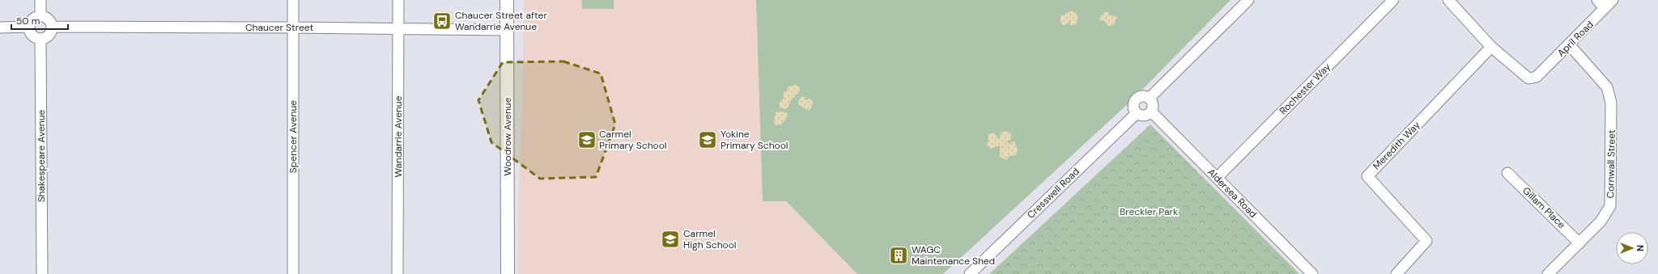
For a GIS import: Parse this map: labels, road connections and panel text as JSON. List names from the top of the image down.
{
  "streets": {
    "main road": ["Woodrow Avenue"],
    "street": [
      "Chaucer Street",
      "April Road",
      "Rochester Way",
      "Spencer Avenue",
      "Wandarrie Avenue",
      "Meredith Way",
      "Shakespeare Avenue",
      "Cornwall Street",
      "Cresswell Road",
      "Aldersea Road",
      "Gillam Place"
    ]
  },
  "crossings": [
    ["Chaucer Street", "Spencer Avenue"],
    ["Chaucer Street", "Wandarrie Avenue"],
    ["Chaucer Street", "Woodrow Avenue"],
    ["Chaucer Street", "Shakespeare Avenue"],
    ["April Road", "Meredith Way"],
    ["April Road", "Cornwall Street"],
    ["Rochester Way", "Aldersea Road"],
    ["Cornwall Street", "Gillam Place"],
    ["Cresswell Road", "Aldersea Road"]
  ],
  "parks": ["Breckler Park"],
  "places": {
    "bus stop": ["Chaucer Street after Wandarrie Avenue"],
    "school or university": ["Carmel Primary School", "Yokine Primary School", "Carmel High School"],
    "building": ["WAGC Maintenance Shed"]
  },
  "scale_bar": "50 m",
  "north": "right"
}
